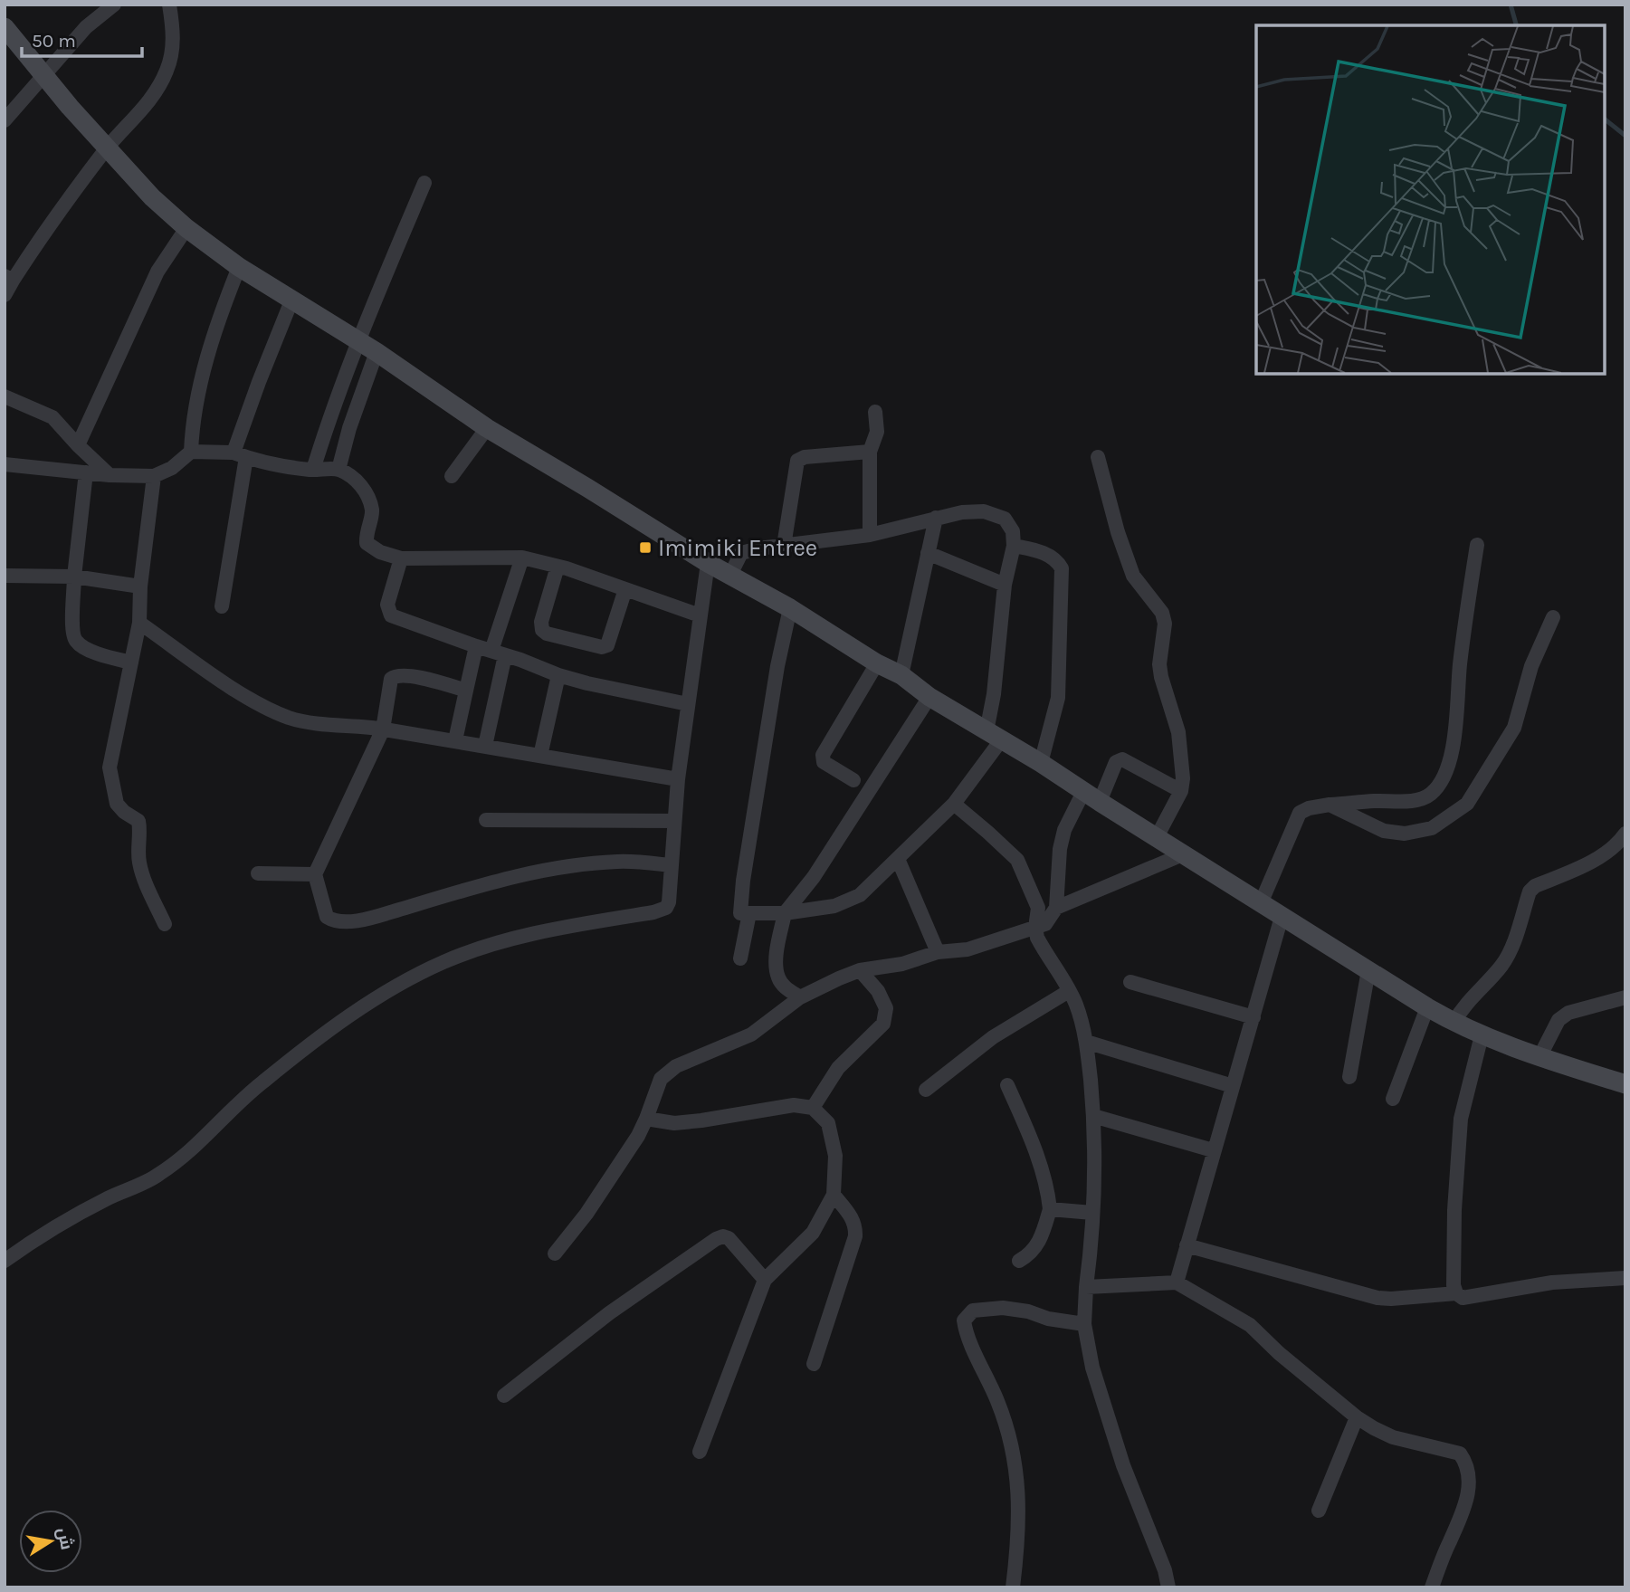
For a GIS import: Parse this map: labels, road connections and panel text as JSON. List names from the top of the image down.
{
  "places": {
    "transit": ["Imimiki Entree"]
  },
  "scale_bar": "50 m",
  "north": "right"
}
